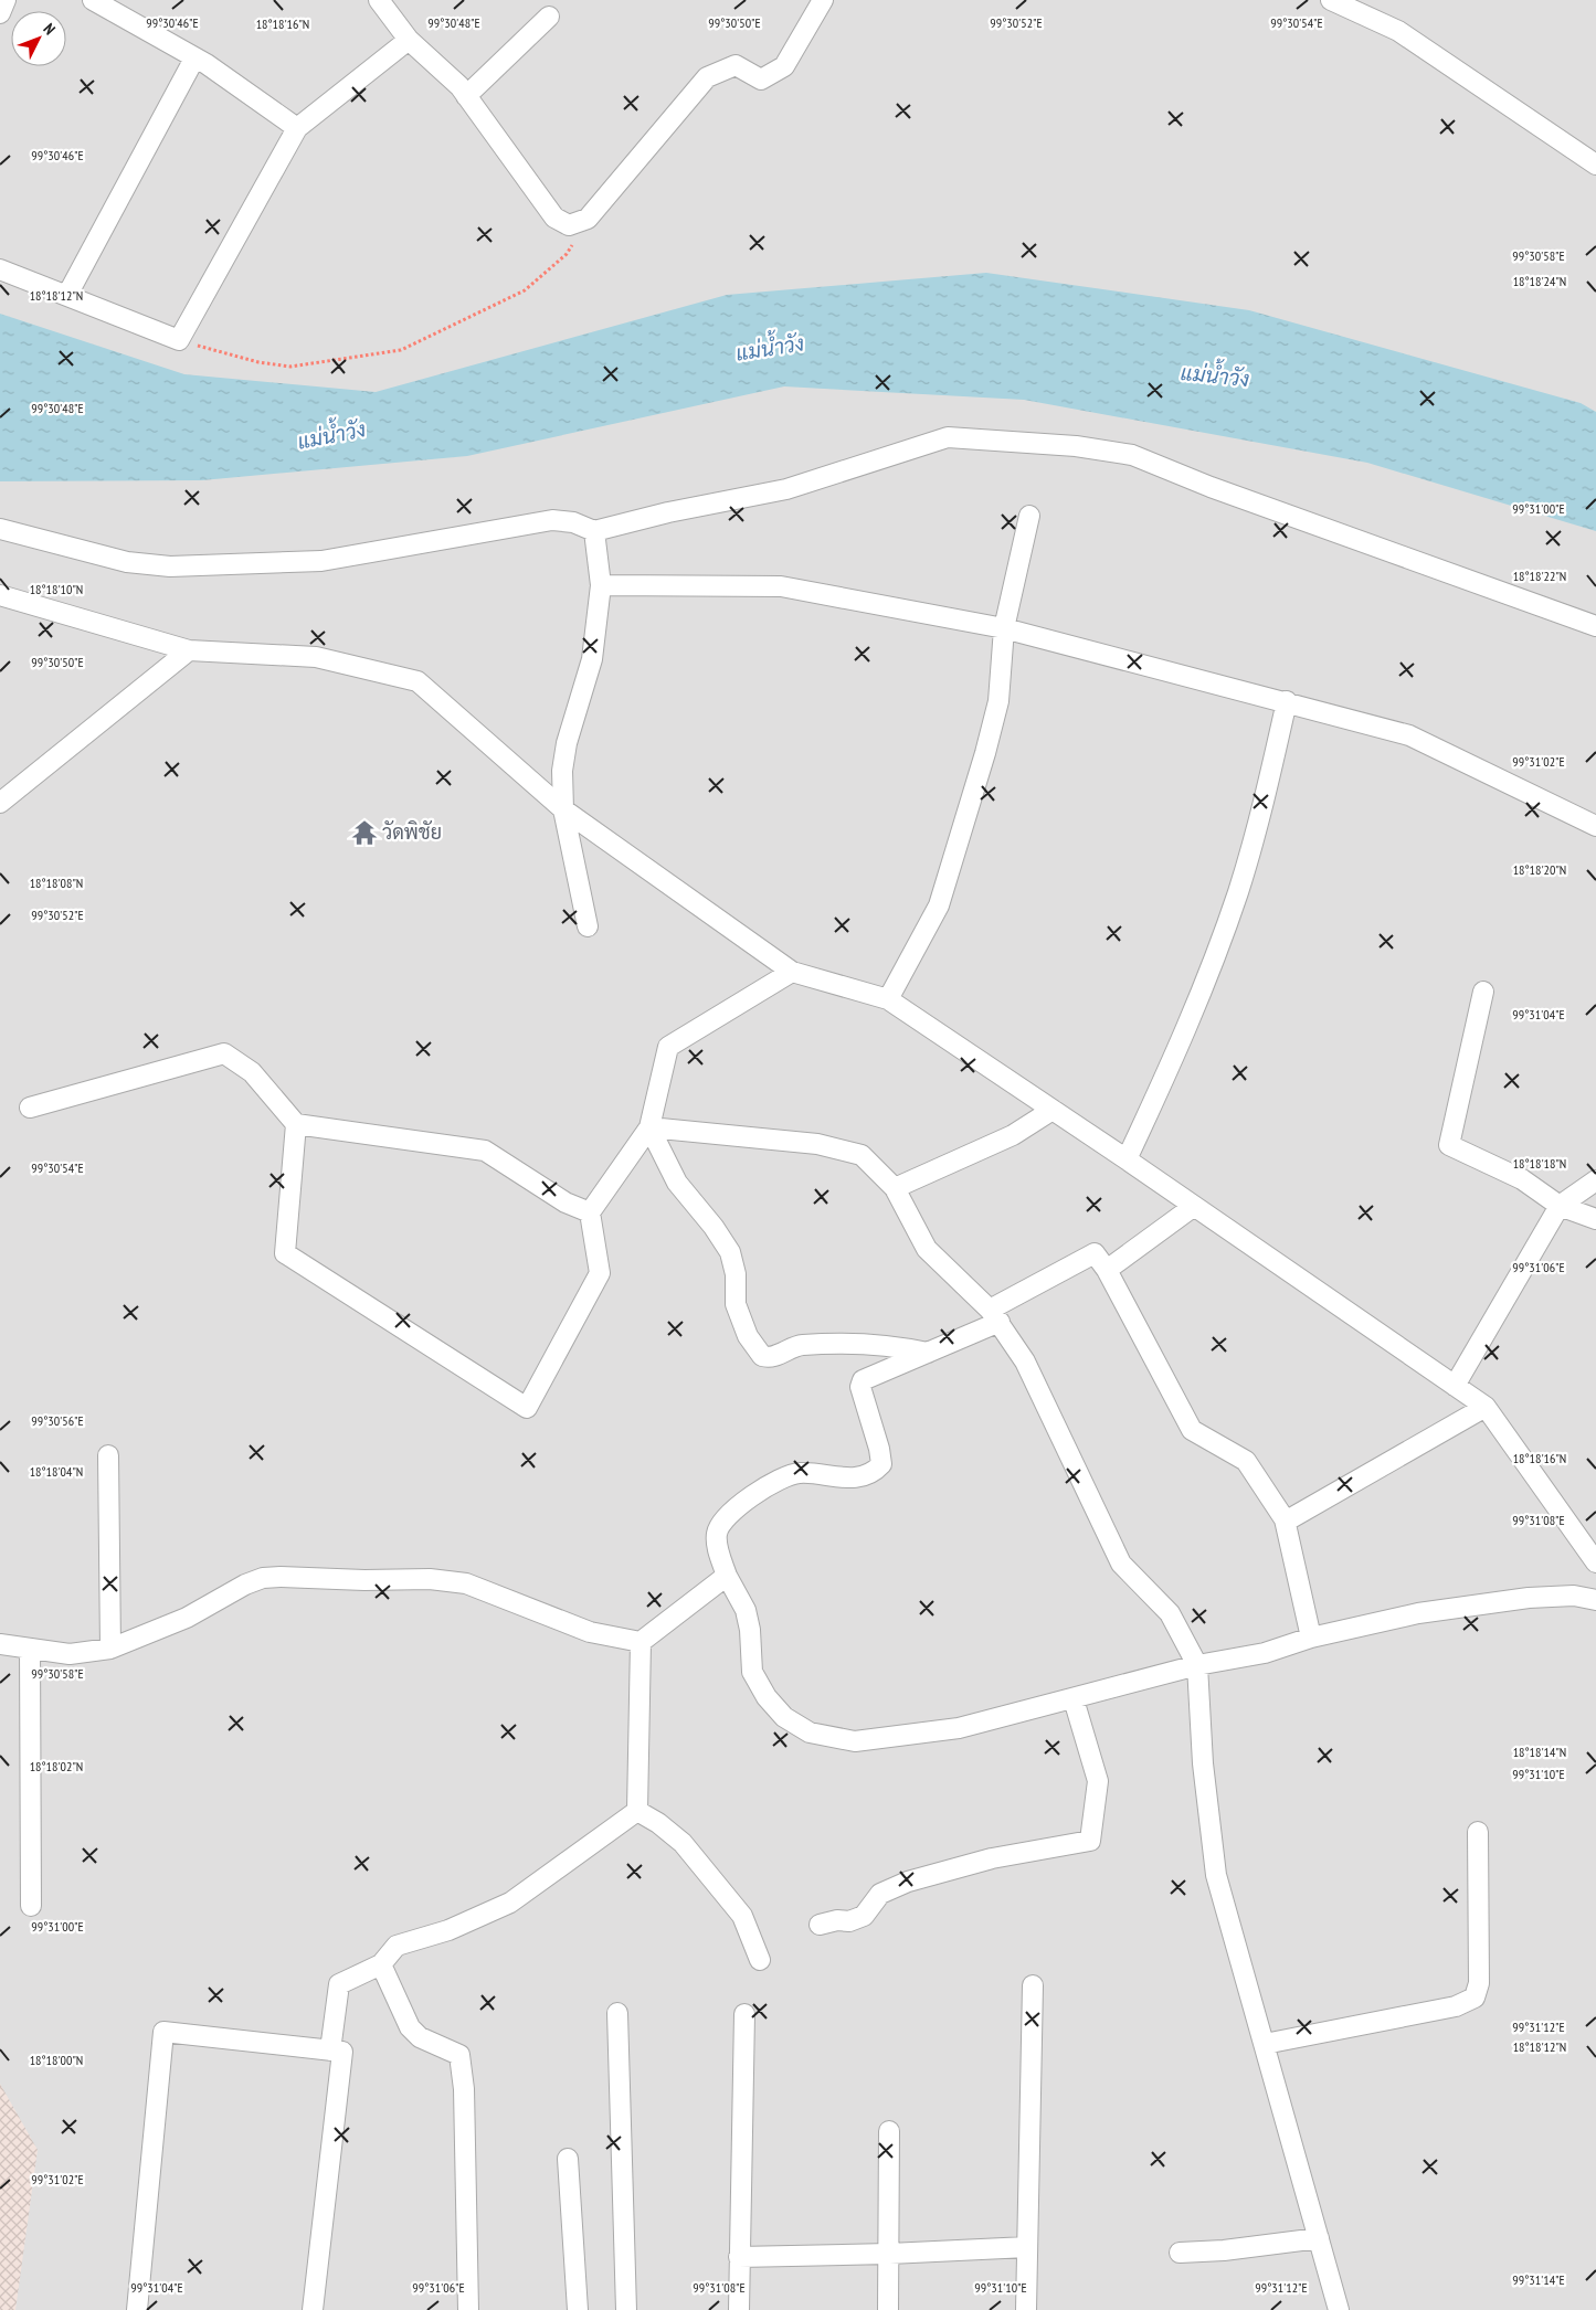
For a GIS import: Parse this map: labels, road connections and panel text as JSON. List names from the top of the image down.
{
  "water": ["แม่น้ำวัง"],
  "places": {
    "temple": ["วัดพิชัย"]
  },
  "north": "top right",
  "coordinates": [
    "99°30'54\"E",
    "99°30'46\"E",
    "99°30'48\"E",
    "99°30'50\"E",
    "99°30'52\"E",
    "18°18'16\"N",
    "99°30'58\"E",
    "18°18'24\"N",
    "18°18'12\"N",
    "99°31'00\"E",
    "18°18'22\"N",
    "18°18'10\"N",
    "99°31'02\"E",
    "18°18'20\"N",
    "18°18'08\"N",
    "99°31'04\"E",
    "18°18'18\"N",
    "99°31'06\"E",
    "99°30'56\"E",
    "18°18'04\"N",
    "99°31'08\"E",
    "18°18'14\"N",
    "18°18'02\"N",
    "99°31'10\"E",
    "99°31'12\"E",
    "18°18'00\"N",
    "99°31'14\"E"
  ]
}
